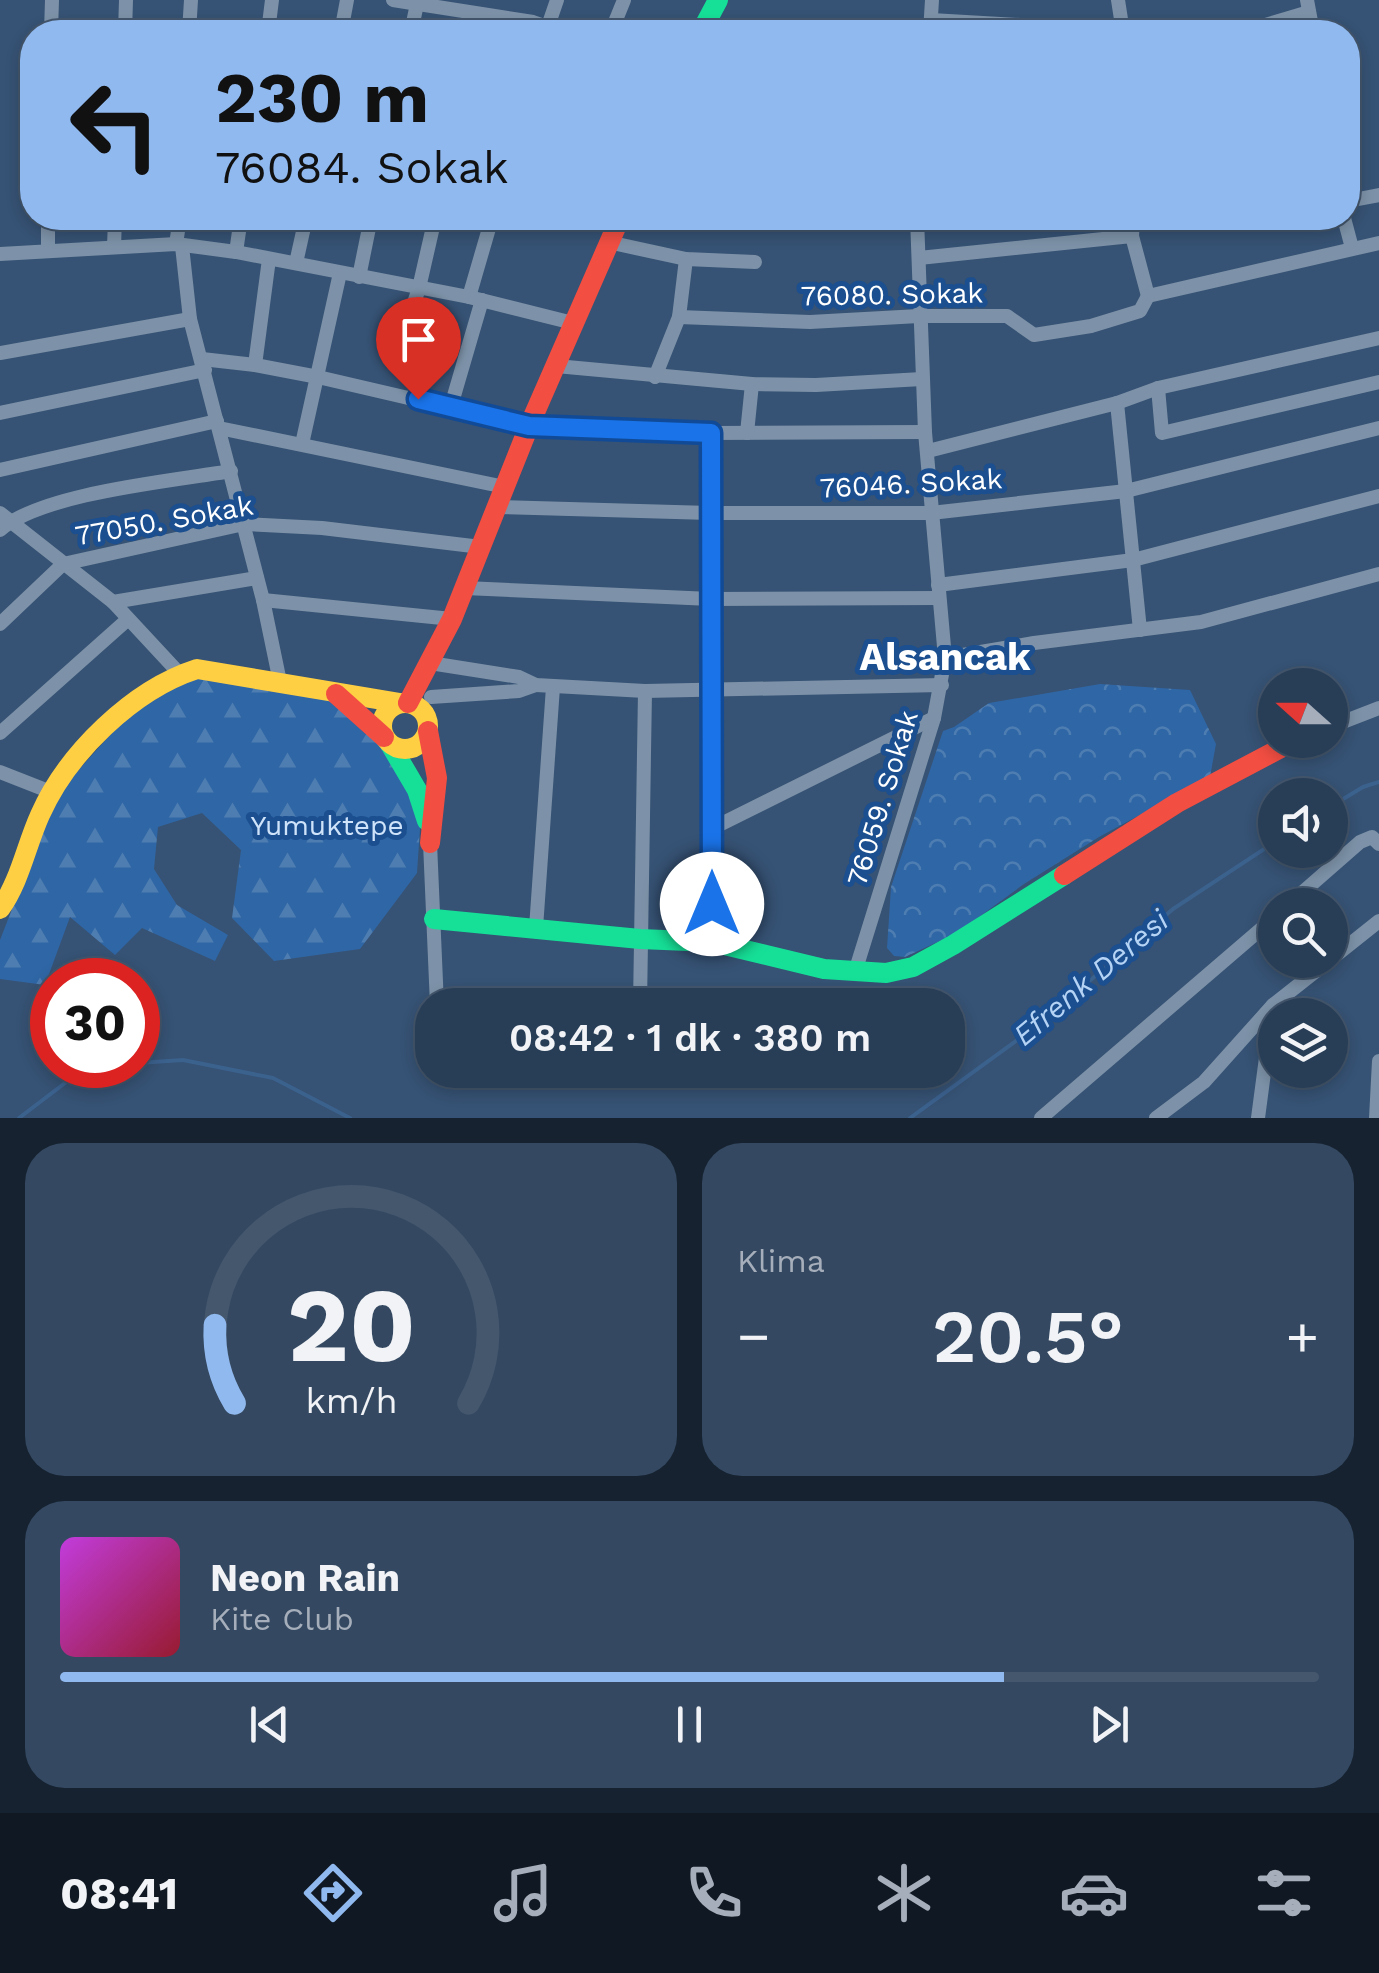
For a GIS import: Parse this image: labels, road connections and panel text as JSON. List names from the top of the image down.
{
  "streets": {
    "street": [
      "76080. Sokak",
      "76046. Sokak",
      "77050. Sokak",
      "76059. Sokak"
    ]
  },
  "crossings": [
    ["76080. Sokak", "76059. Sokak"],
    ["76046. Sokak", "76059. Sokak"]
  ],
  "districts": ["Alsancak"],
  "water": ["Efrenk Deresi"],
  "parks": ["Yumuktepe"],
  "north": "left",
  "page": {
    "turn": ["230 m", "76084. Sokak"],
    "limit": "30",
    "trip": "08:42 · 1 dk · 380 m",
    "tile": "Klima",
    "heat": ["−", "20.5°", "+"],
    "song": ["Neon Rain", "Kite Club"],
    "tabs": "08:41",
    "gauge": ["20", "km/h"]
  }
}
